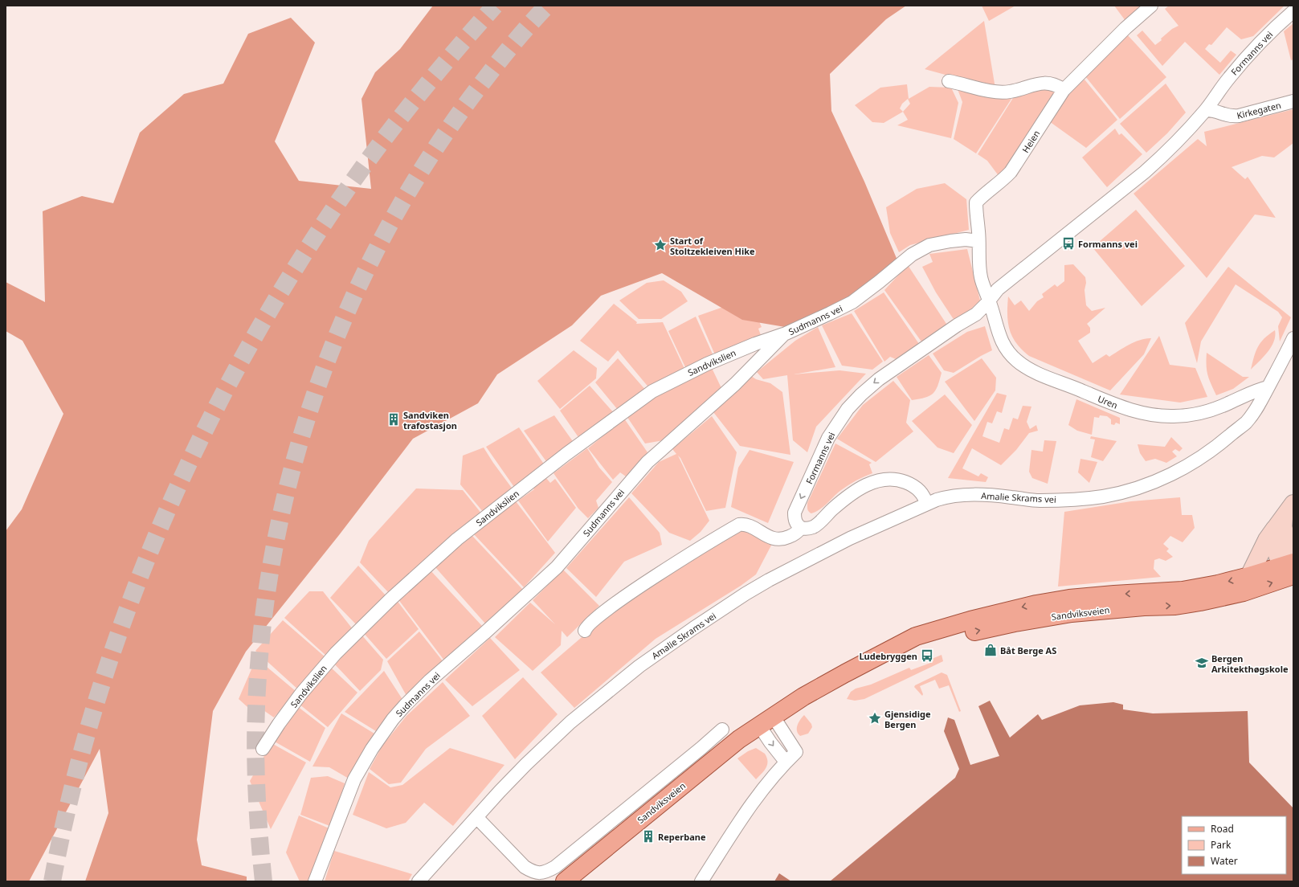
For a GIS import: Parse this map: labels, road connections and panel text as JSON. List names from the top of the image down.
{
  "streets": {
    "main road": ["Sandviksveien"],
    "street": [
      "Formanns vei",
      "Kirkegaten",
      "Heien",
      "Sudmanns vei",
      "Sandvikslien",
      "Uren",
      "Amalie Skrams vei"
    ]
  },
  "crossings": [
    ["Formanns vei", "Kirkegaten"],
    ["Formanns vei", "Heien"],
    ["Formanns vei", "Uren"],
    ["Heien", "Sudmanns vei"],
    ["Heien", "Uren"],
    ["Sudmanns vei", "Sandvikslien"],
    ["Uren", "Amalie Skrams vei"]
  ],
  "one_way": ["Formanns vei"],
  "places": {
    "bus stop": ["Formanns vei", "Ludebryggen"],
    "place": ["Start of Stoltzekleiven Hike", "Gjensidige Bergen"],
    "building": ["Sandviken trafostasjon", "Reperbane"],
    "shop": ["Båt Berge AS"],
    "school or university": ["Bergen Arkitekthøgskole"]
  },
  "legend": ["Road", "Park", "Water"]
}
